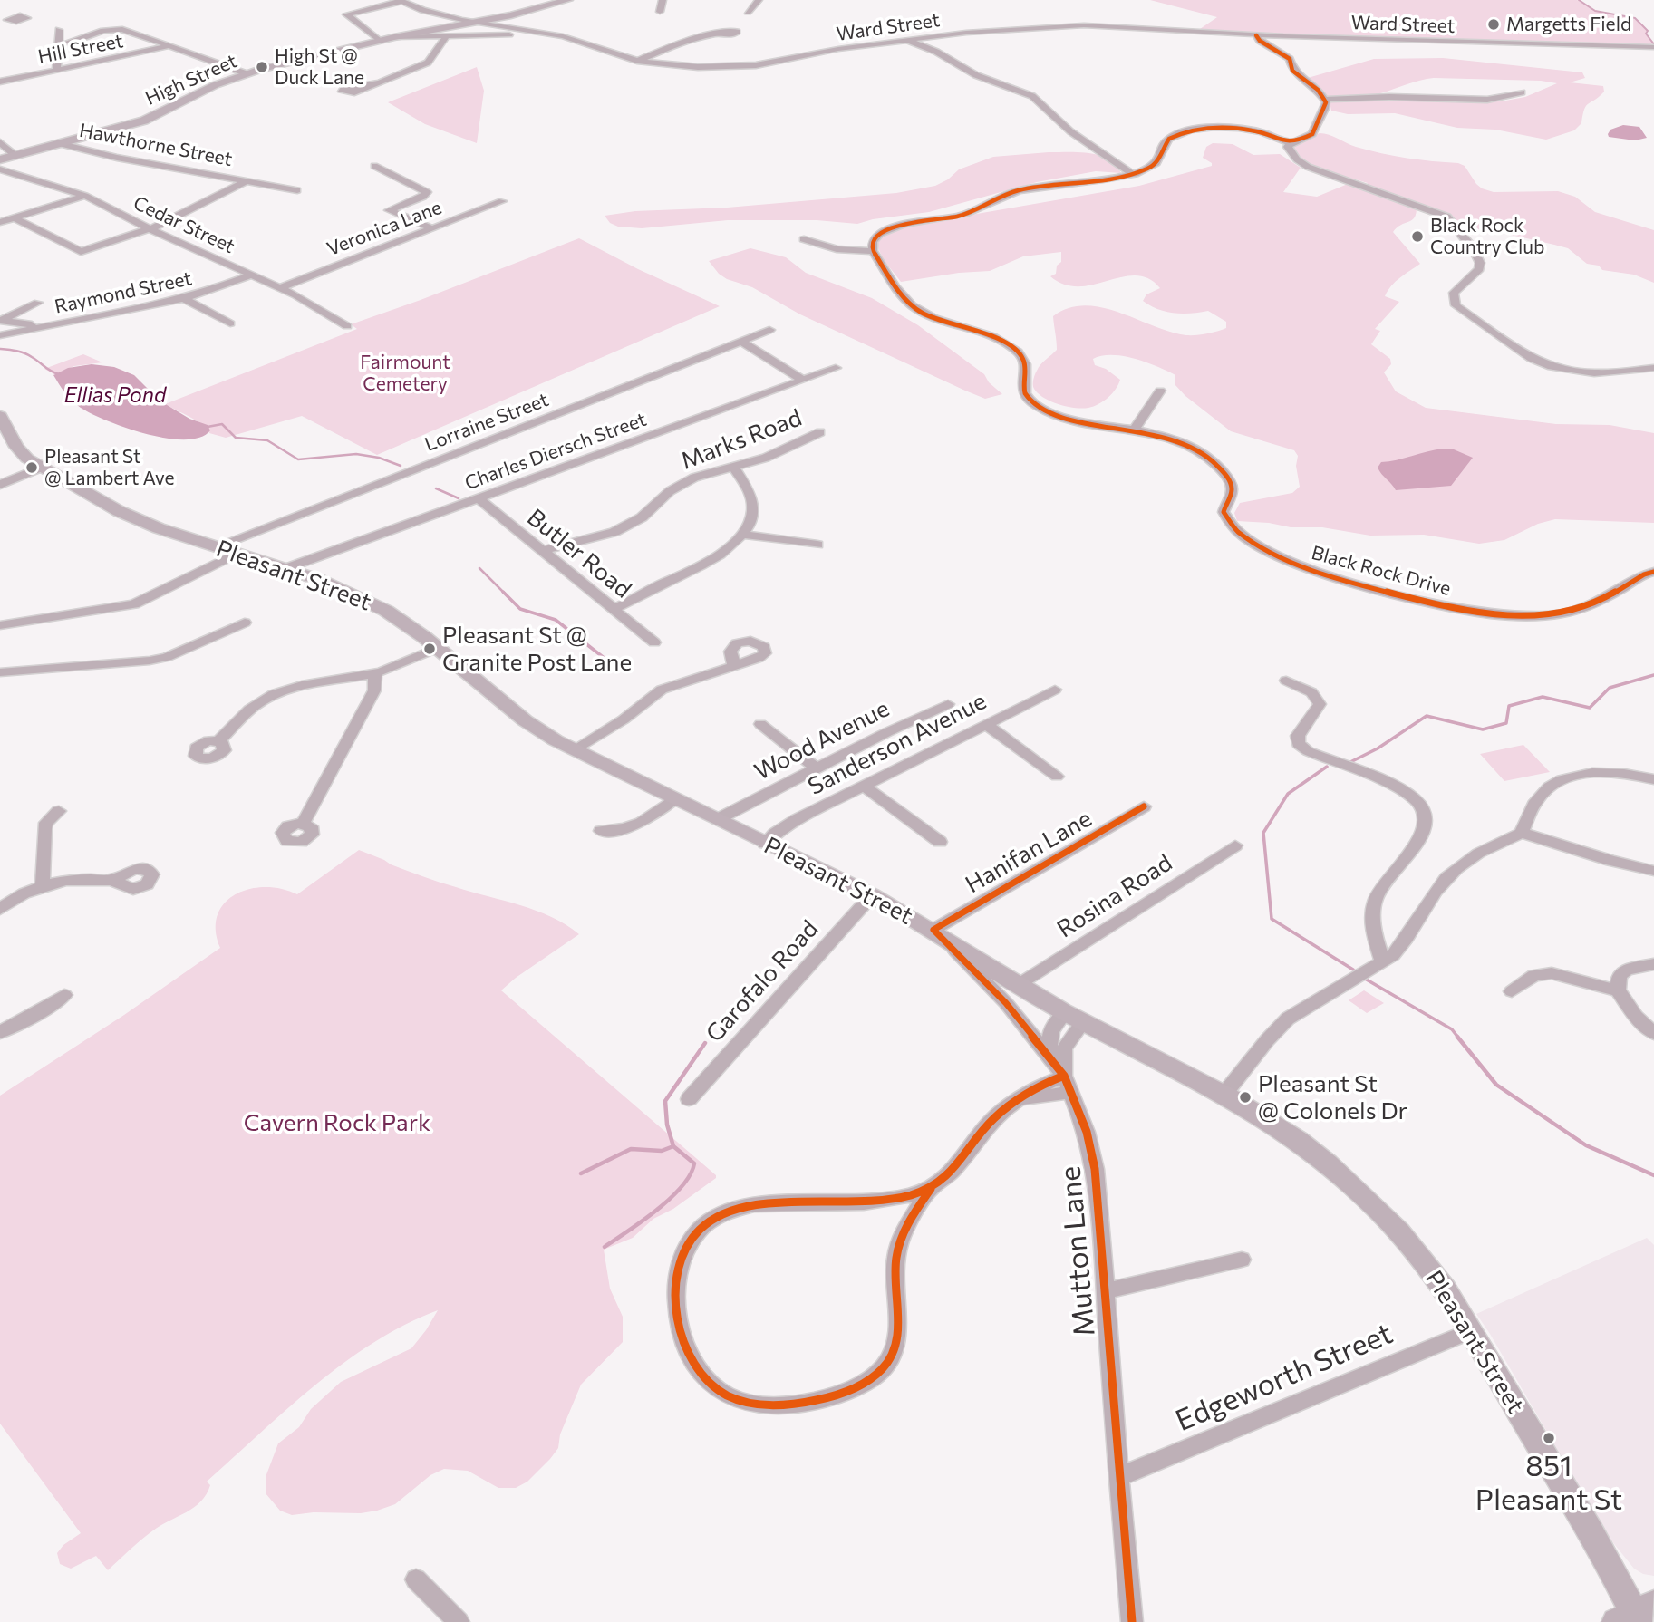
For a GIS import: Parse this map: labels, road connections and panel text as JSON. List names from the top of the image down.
{
  "streets": {
    "main road": ["High Street", "Pleasant Street"],
    "street": [
      "Ward Street",
      "Hill Street",
      "Hawthorne Street",
      "Cedar Street",
      "Veronica Lane",
      "Raymond Street",
      "Lorraine Street",
      "Marks Road",
      "Charles Diersch Street",
      "Butler Road",
      "Black Rock Drive",
      "Wood Avenue",
      "Sanderson Avenue",
      "Hanifan Lane",
      "Rosina Road",
      "Garofalo Road",
      "Mutton Lane",
      "Edgeworth Street"
    ]
  },
  "crossings": [
    ["Ward Street", "High Street"],
    ["High Street", "Hawthorne Street"],
    ["Hawthorne Street", "Cedar Street"],
    ["Cedar Street", "Veronica Lane"],
    ["Cedar Street", "Raymond Street"],
    ["Lorraine Street", "Pleasant Street"],
    ["Marks Road", "Butler Road"],
    ["Charles Diersch Street", "Butler Road"],
    ["Charles Diersch Street", "Pleasant Street"],
    ["Pleasant Street", "Wood Avenue"],
    ["Pleasant Street", "Sanderson Avenue"],
    ["Pleasant Street", "Hanifan Lane"],
    ["Pleasant Street", "Rosina Road"],
    ["Pleasant Street", "Garofalo Road"],
    ["Pleasant Street", "Mutton Lane"],
    ["Pleasant Street", "Edgeworth Street"],
    ["Hanifan Lane", "Mutton Lane"],
    ["Mutton Lane", "Edgeworth Street"]
  ],
  "water": ["Ellias Pond"],
  "parks": ["Fairmount Cemetery", "Cavern Rock Park"],
  "places": [
    "Margetts Field",
    "High St @ Duck Lane",
    "Black Rock Country Club",
    "Pleasant St @ Lambert Ave",
    "Pleasant St @ Granite Post Lane",
    "Pleasant St @ Colonels Dr",
    "851 Pleasant St"
  ]
}
